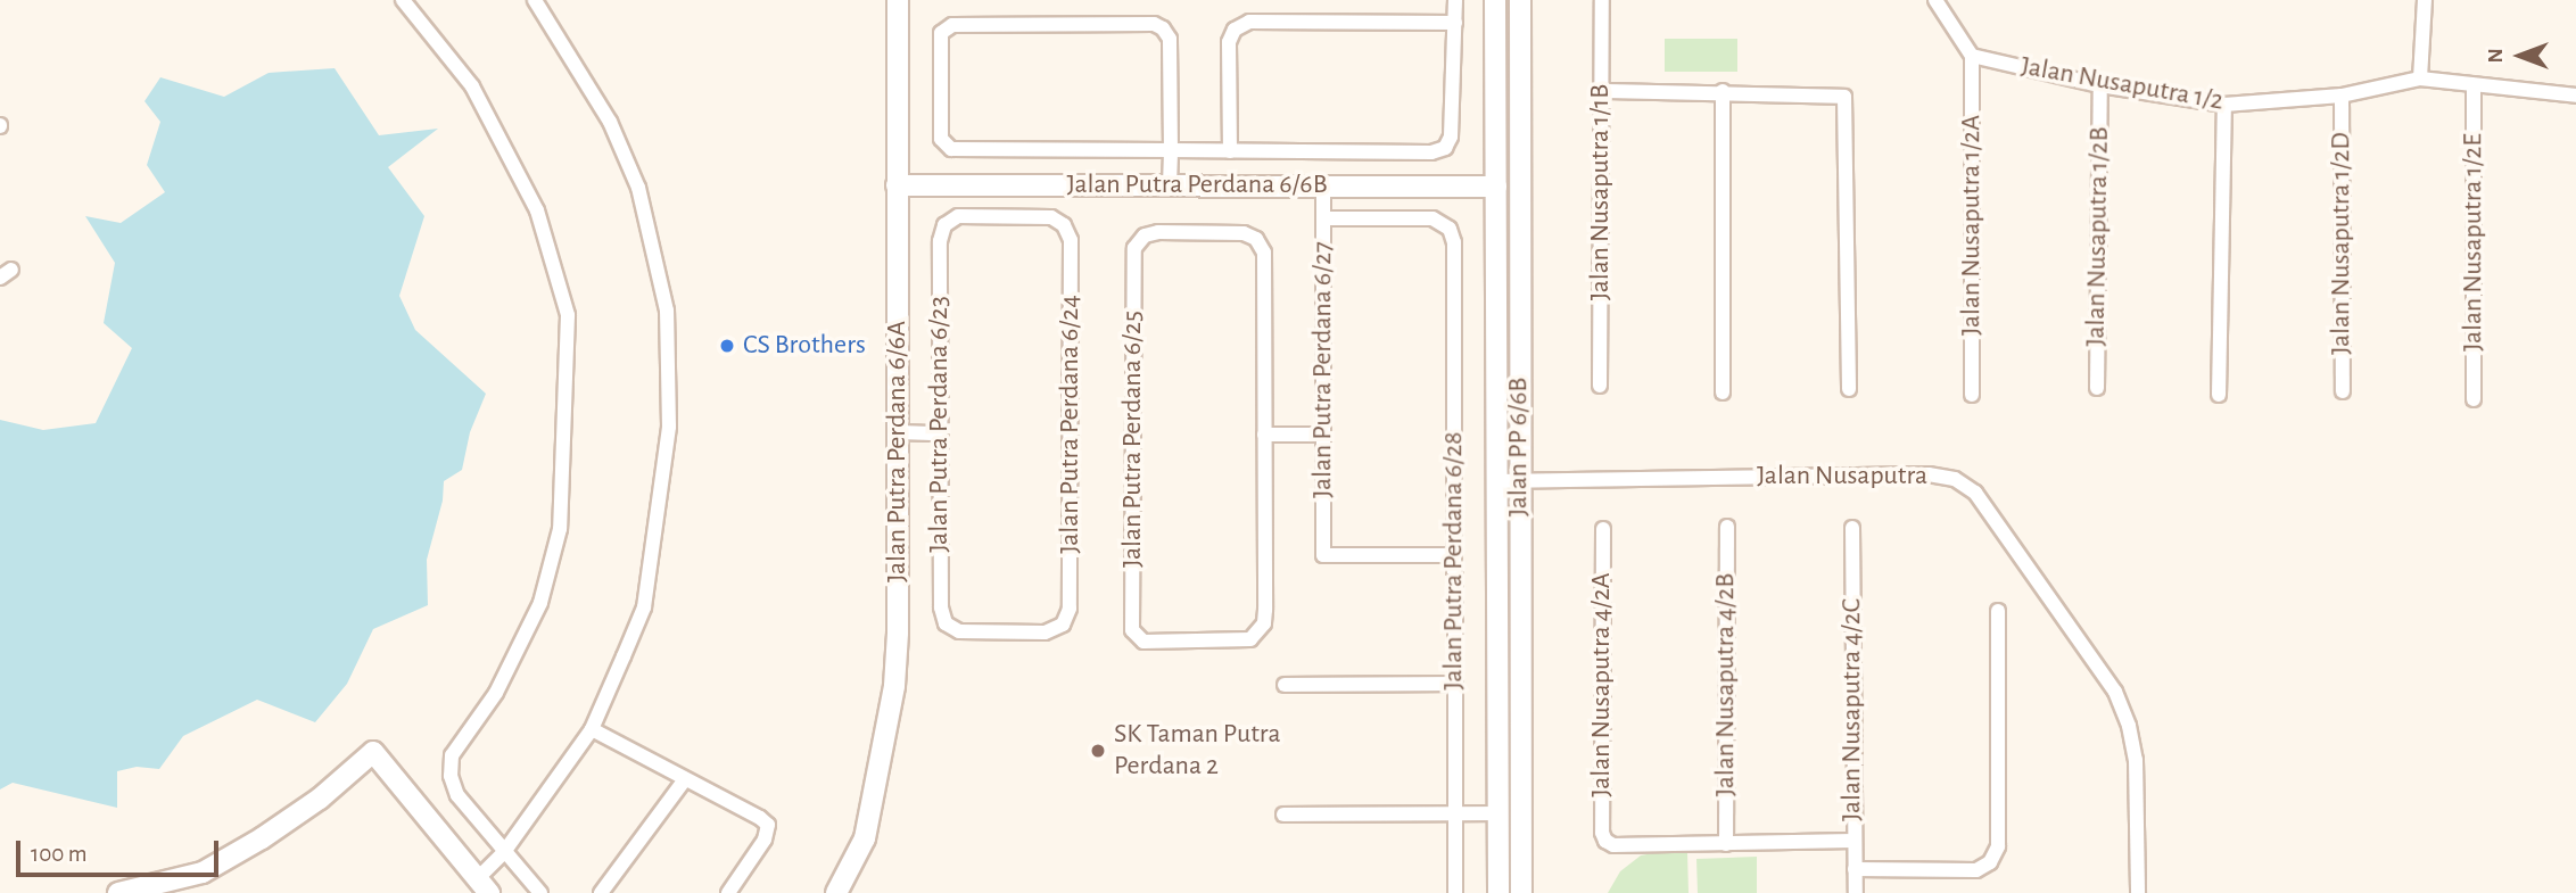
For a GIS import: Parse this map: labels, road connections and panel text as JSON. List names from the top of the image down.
{
  "streets": {
    "street": [
      "Jalan Nusaputra 1/2",
      "Jalan Putra Perdana 6/6B",
      "Jalan Nusaputra 1/1B",
      "Jalan Nusaputra 1/2A",
      "Jalan Nusaputra 1/2B",
      "Jalan Nusaputra 1/2E",
      "Jalan Nusaputra 1/2D",
      "Jalan Putra Perdana 6/27",
      "Jalan Putra Perdana 6/23",
      "Jalan Putra Perdana 6/24",
      "Jalan Putra Perdana 6/25",
      "Jalan PP 6/6B",
      "Jalan Putra Perdana 6/6A",
      "Jalan Nusaputra",
      "Jalan Putra Perdana 6/28",
      "Jalan Nusaputra 4/2A",
      "Jalan Nusaputra 4/2B",
      "Jalan Nusaputra 4/2C"
    ]
  },
  "crossings": [
    ["Jalan Nusaputra 1/2", "Jalan Nusaputra 1/2A"],
    ["Jalan Nusaputra 1/2", "Jalan Nusaputra 1/2B"],
    ["Jalan Nusaputra 1/2", "Jalan Nusaputra 1/2E"],
    ["Jalan Nusaputra 1/2", "Jalan Nusaputra 1/2D"],
    ["Jalan Putra Perdana 6/6B", "Jalan Putra Perdana 6/27"],
    ["Jalan Putra Perdana 6/6B", "Jalan PP 6/6B"],
    ["Jalan Putra Perdana 6/6B", "Jalan Putra Perdana 6/6A"],
    ["Jalan Putra Perdana 6/27", "Jalan Putra Perdana 6/28"],
    ["Jalan Putra Perdana 6/23", "Jalan Putra Perdana 6/24"],
    ["Jalan PP 6/6B", "Jalan Nusaputra"],
    ["Jalan Nusaputra 4/2A", "Jalan Nusaputra 4/2B"]
  ],
  "places": ["CS Brothers", "SK Taman Putra Perdana 2"],
  "scale_bar": "100 m",
  "north": "left"
}
